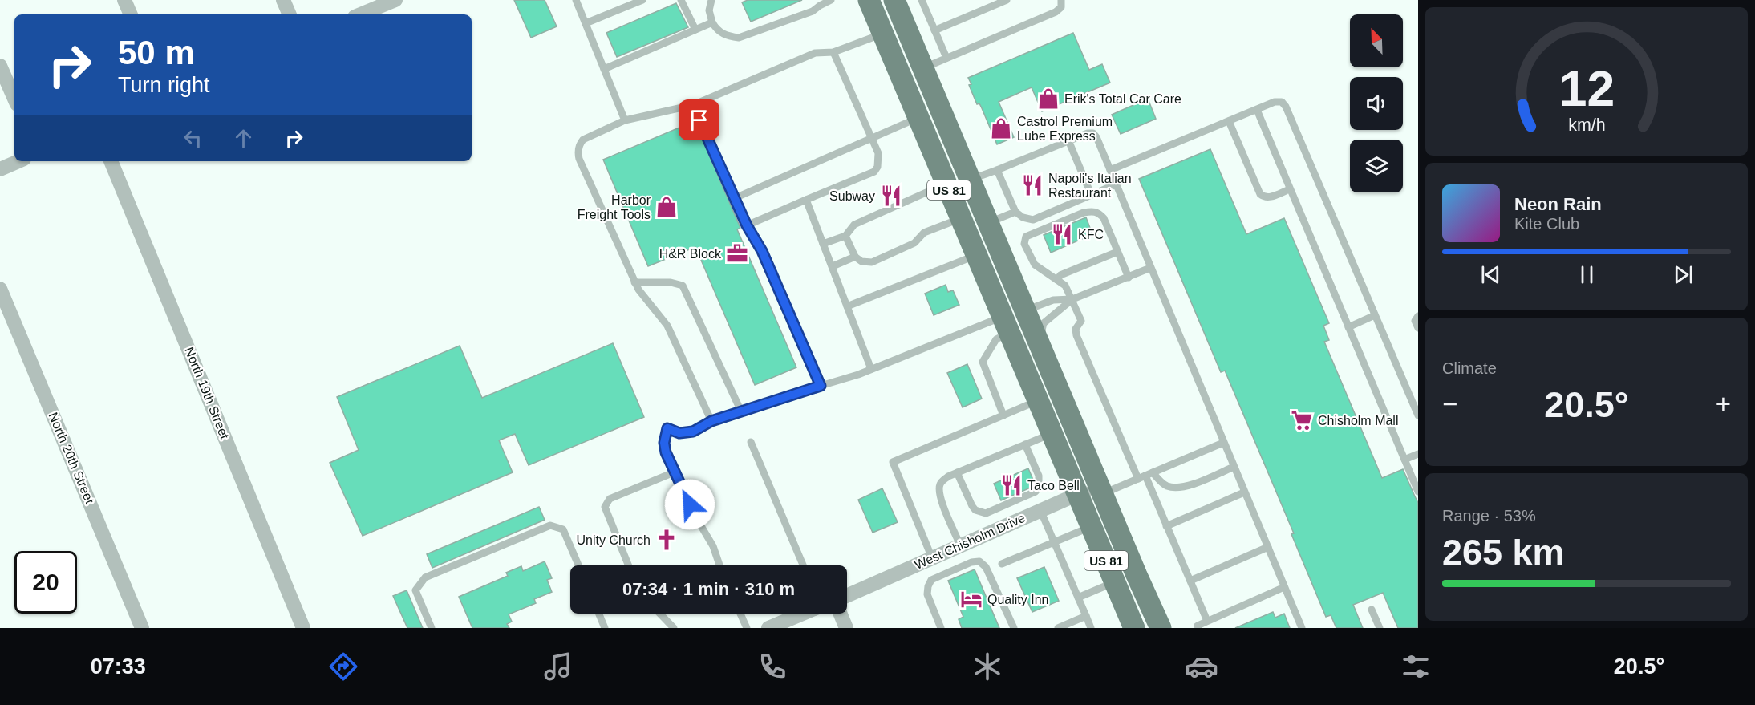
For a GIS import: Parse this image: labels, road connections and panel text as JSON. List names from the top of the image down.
{
  "streets": {
    "main road": ["US 81"],
    "street": ["North 19th Street", "North 20th Street", "West Chisholm Drive"]
  },
  "crossings": [
    ["US 81", "West Chisholm Drive"]
  ],
  "places": {
    "shop": ["Erik's Total Car Care", "Castrol Premium Lube Express", "Harbor Freight Tools"],
    "restaurant": [
      "Napoli's Italian Restaurant",
      "Subway",
      "KFC",
      "Taco Bell"
    ],
    "office": ["H&R Block"],
    "supermarket": ["Chisholm Mall"],
    "church": ["Unity Church"],
    "hotel": ["Quality Inn"]
  },
  "north": "top left",
  "page": {
    "turn": ["50 m", "Turn right"],
    "song": ["Neon Rain", "Kite Club"],
    "tile": [
      "Climate",
      ["Range · 53%", "265 km"]
    ],
    "heat": ["−", "20.5°", "+"],
    "limit": "20",
    "trip": "07:34 · 1 min · 310 m",
    "tabs": ["07:33", "20.5°"],
    "gauge": ["12", "km/h"]
  }
}
